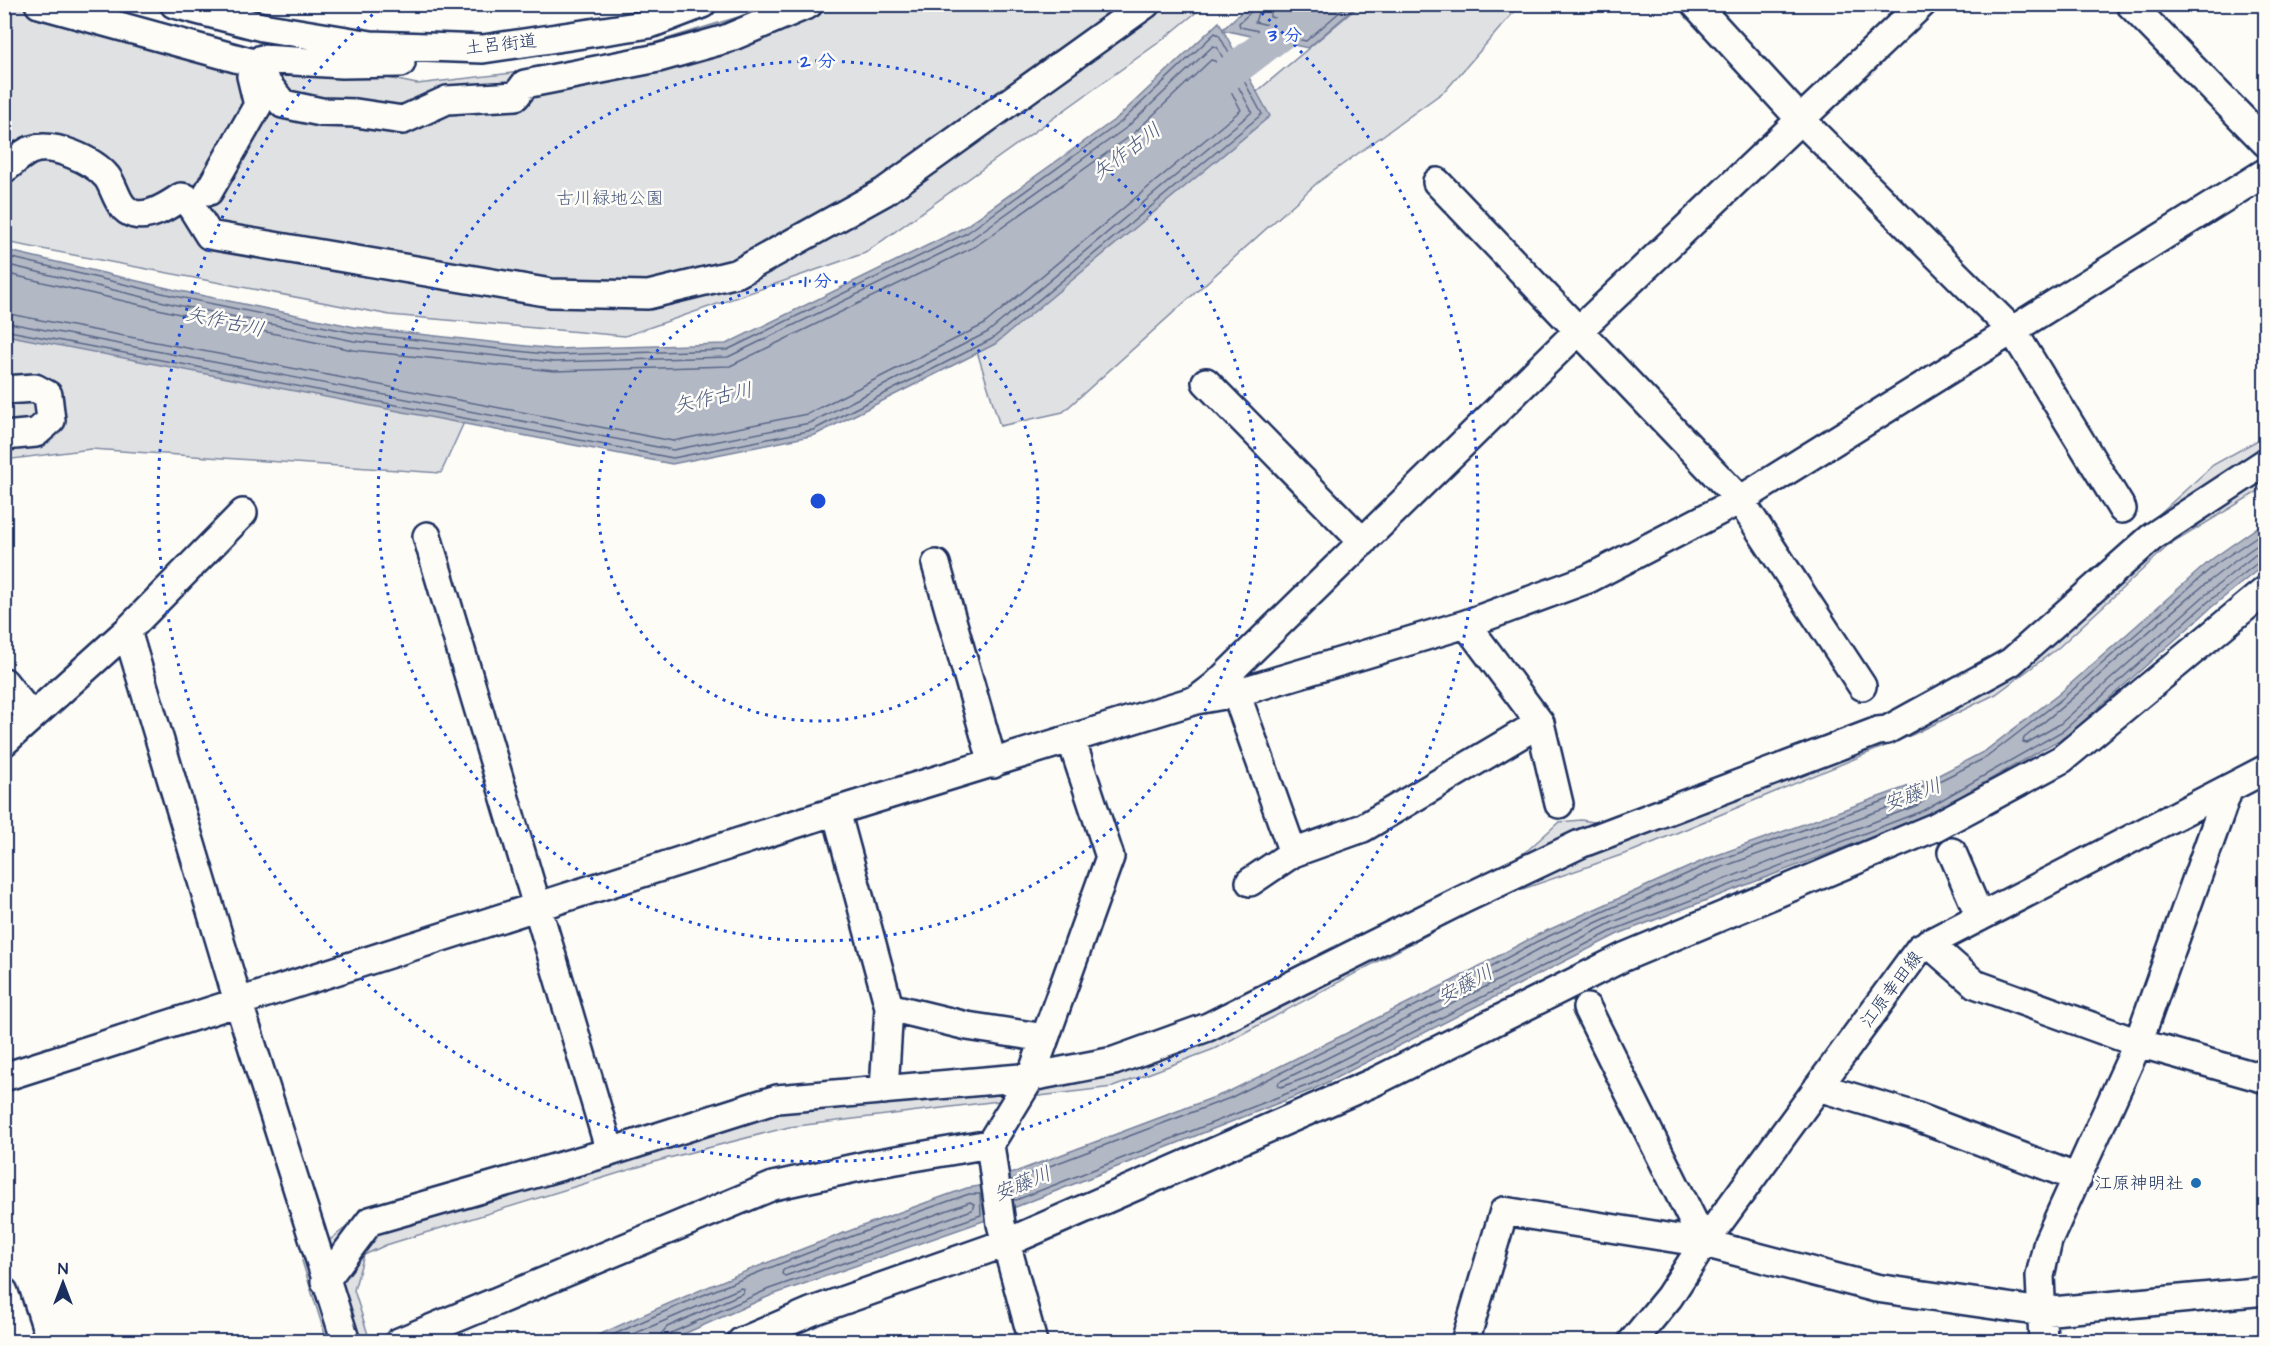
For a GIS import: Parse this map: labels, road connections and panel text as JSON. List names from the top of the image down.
{
  "streets": {
    "street": ["土呂街道", "江原幸田線"]
  },
  "water": ["矢作古川", "安藤川"],
  "parks": ["古川緑地公園"],
  "places": ["江原神明社"],
  "north": "top",
  "rings": ["3 分", "2 分", "1 分"]
}
